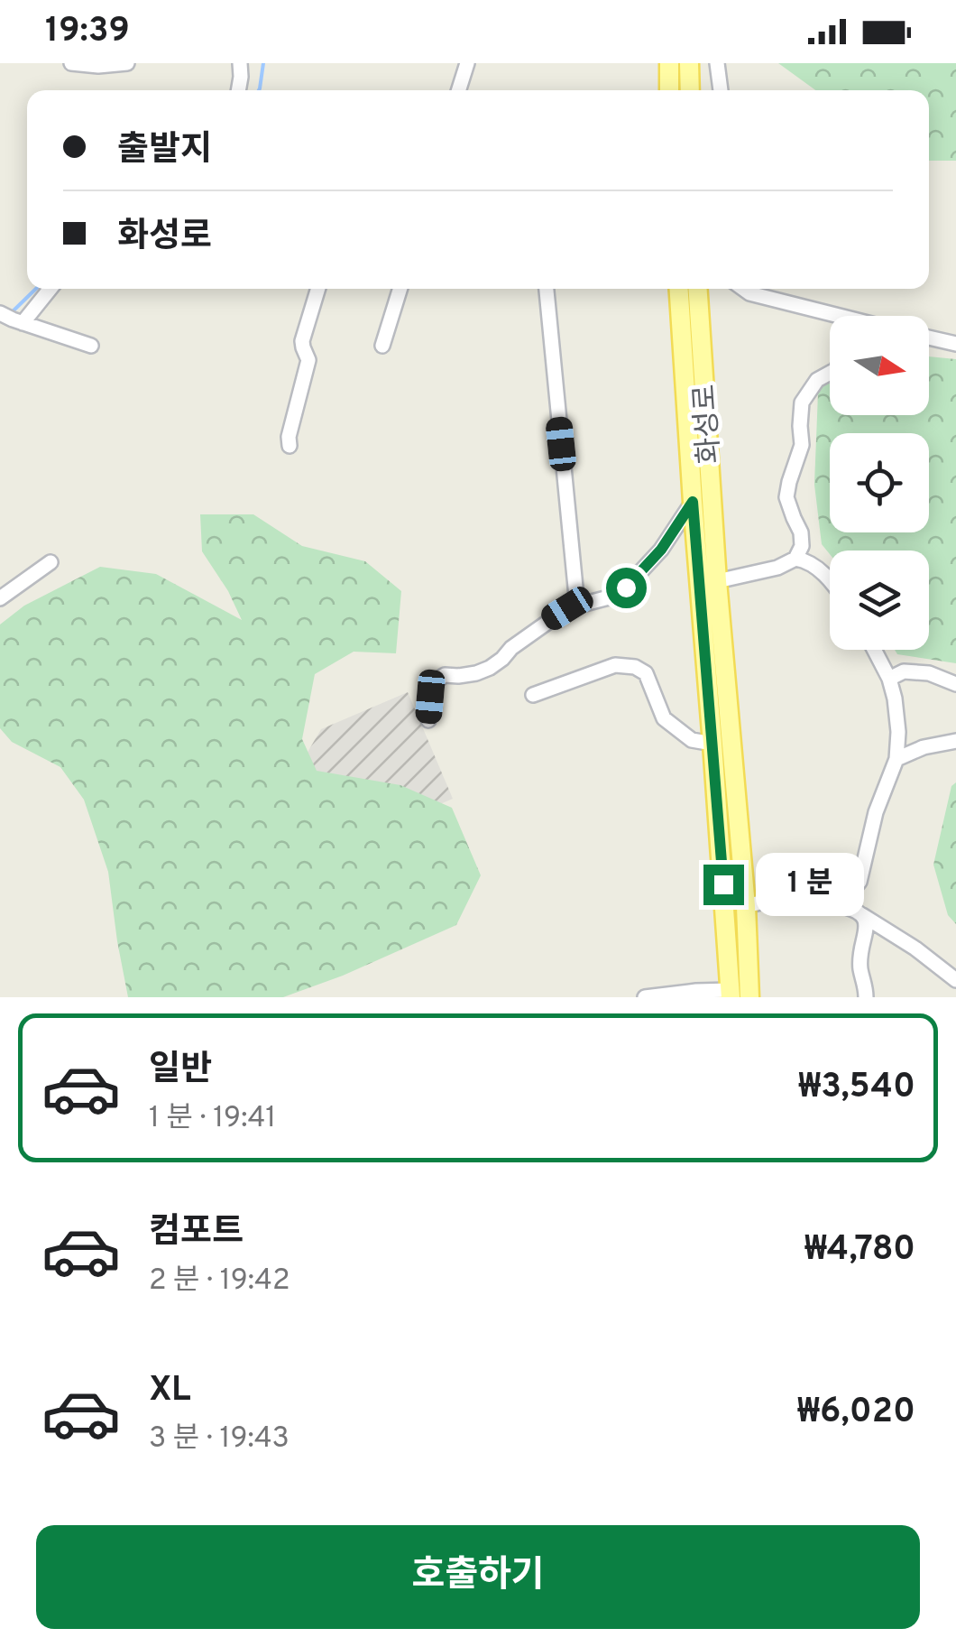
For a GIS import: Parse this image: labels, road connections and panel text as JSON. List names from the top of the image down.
{
  "streets": {
    "main road": ["화성로"]
  },
  "north": "right",
  "page": {
    "status": "19:39",
    "banner": ["출발지", "화성로"],
    "bubble": "1 분",
    "list": [
      {
        "name": "일반",
        "note": "1 분 · 19:41",
        "value": "₩3,540"
      },
      {
        "name": "컴포트",
        "note": "2 분 · 19:42",
        "value": "₩4,780"
      },
      {
        "name": "XL",
        "note": "3 분 · 19:43",
        "value": "₩6,020"
      }
    ],
    "buttons": "호출하기"
  }
}
